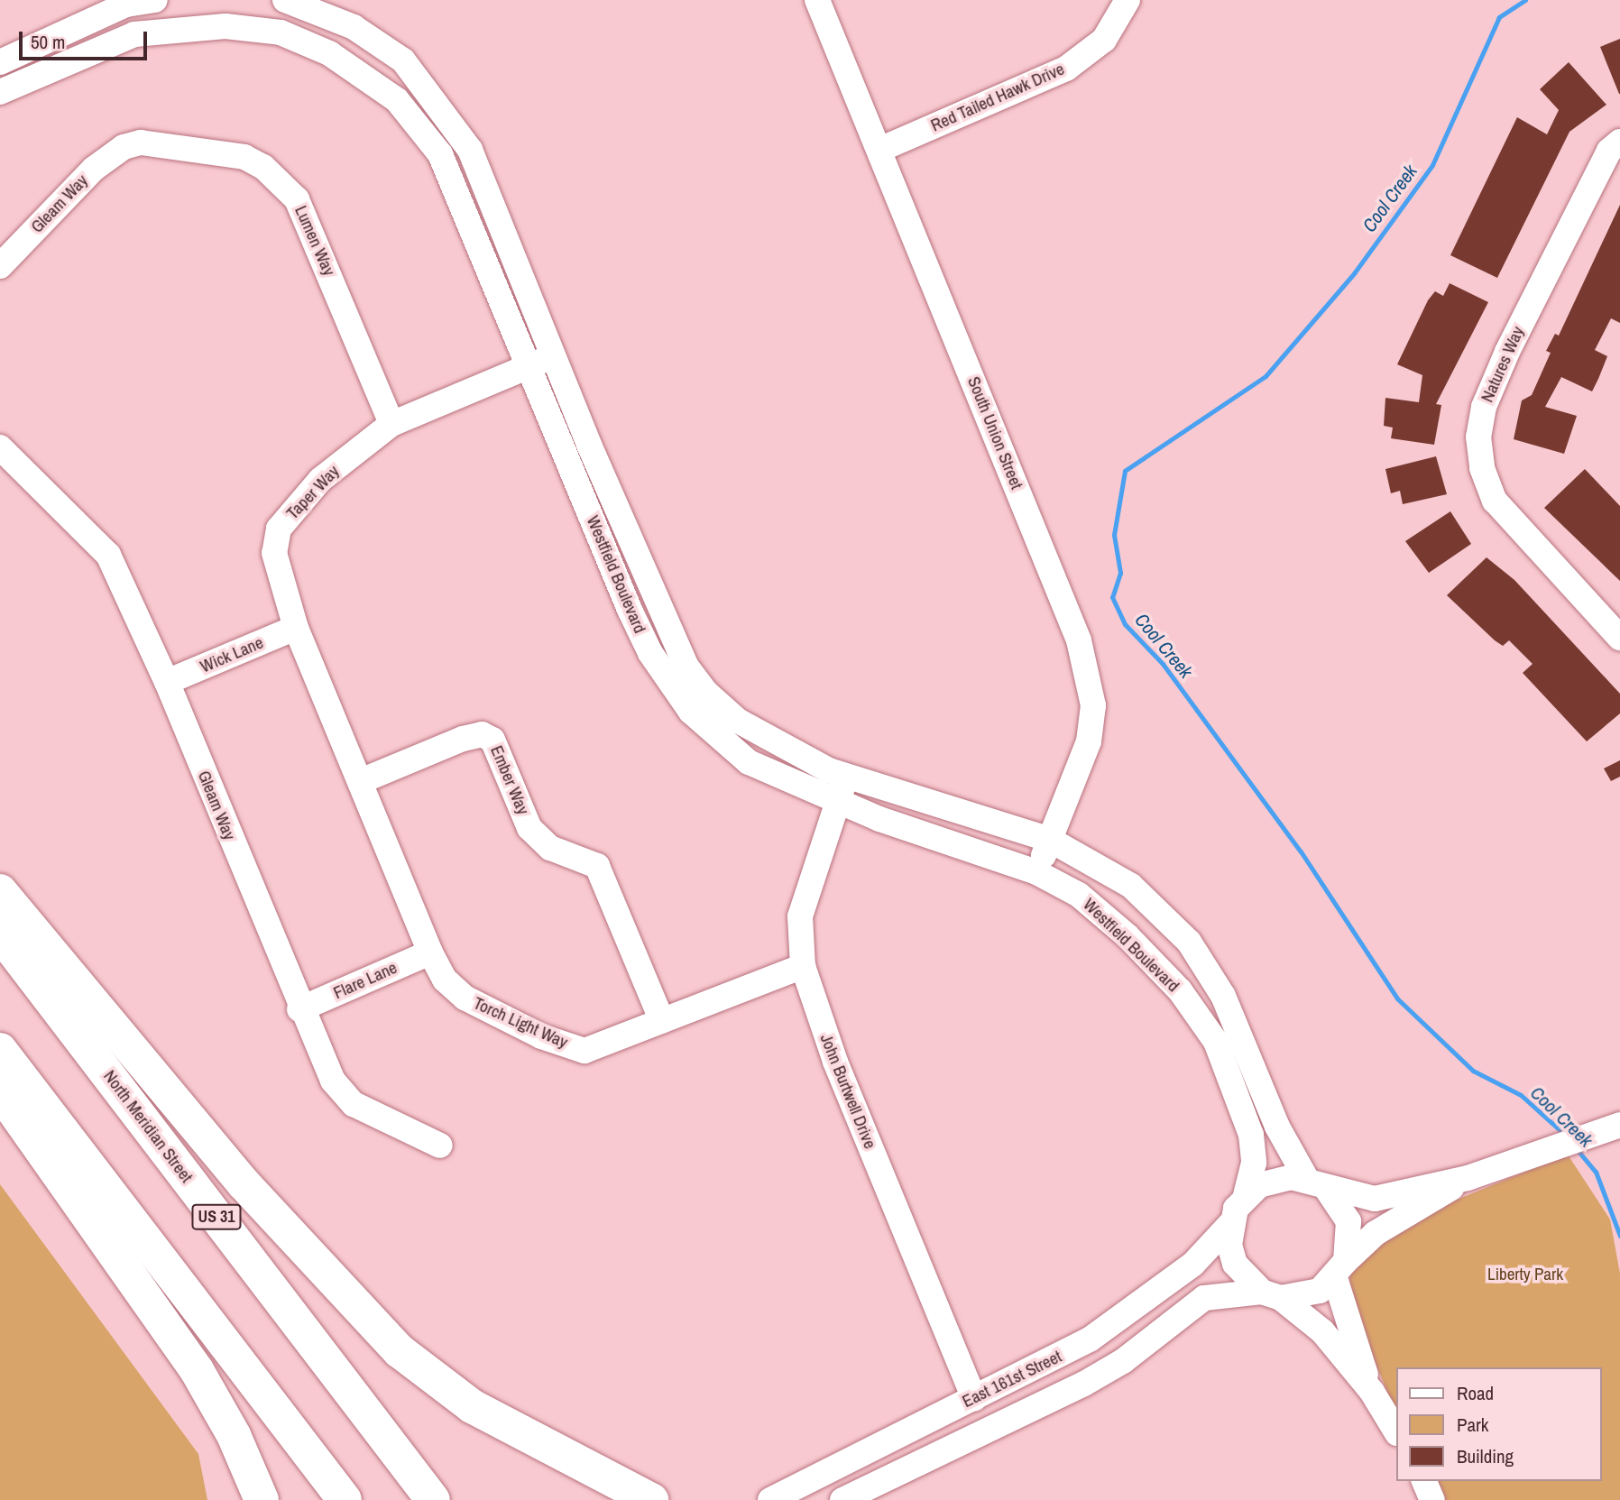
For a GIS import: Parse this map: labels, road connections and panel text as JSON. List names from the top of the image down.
{
  "streets": {
    "highway": ["North Meridian Street", "US 31"],
    "street": [
      "Red Tailed Hawk Drive",
      "Gleam Way",
      "Lumen Way",
      "Natures Way",
      "South Union Street",
      "Taper Way",
      "Westfield Boulevard",
      "Wick Lane",
      "Ember Way",
      "Flare Lane",
      "Torch Light Way",
      "John Burtwell Drive",
      "East 161st Street"
    ]
  },
  "crossings": [
    ["Red Tailed Hawk Drive", "South Union Street"],
    ["Gleam Way", "Lumen Way"],
    ["Gleam Way", "Wick Lane"],
    ["Gleam Way", "Flare Lane"],
    ["Lumen Way", "Taper Way"],
    ["South Union Street", "Westfield Boulevard"],
    ["Taper Way", "Westfield Boulevard"],
    ["Taper Way", "Wick Lane"],
    ["Taper Way", "Ember Way"],
    ["Taper Way", "Torch Light Way"],
    ["Westfield Boulevard", "John Burtwell Drive"],
    ["Westfield Boulevard", "East 161st Street"],
    ["Ember Way", "Torch Light Way"],
    ["Flare Lane", "Torch Light Way"],
    ["Torch Light Way", "John Burtwell Drive"],
    ["John Burtwell Drive", "East 161st Street"]
  ],
  "water": ["Cool Creek"],
  "parks": ["Liberty Park"],
  "legend": ["Road", "Park", "Building"],
  "scale_bar": "50 m"
}
